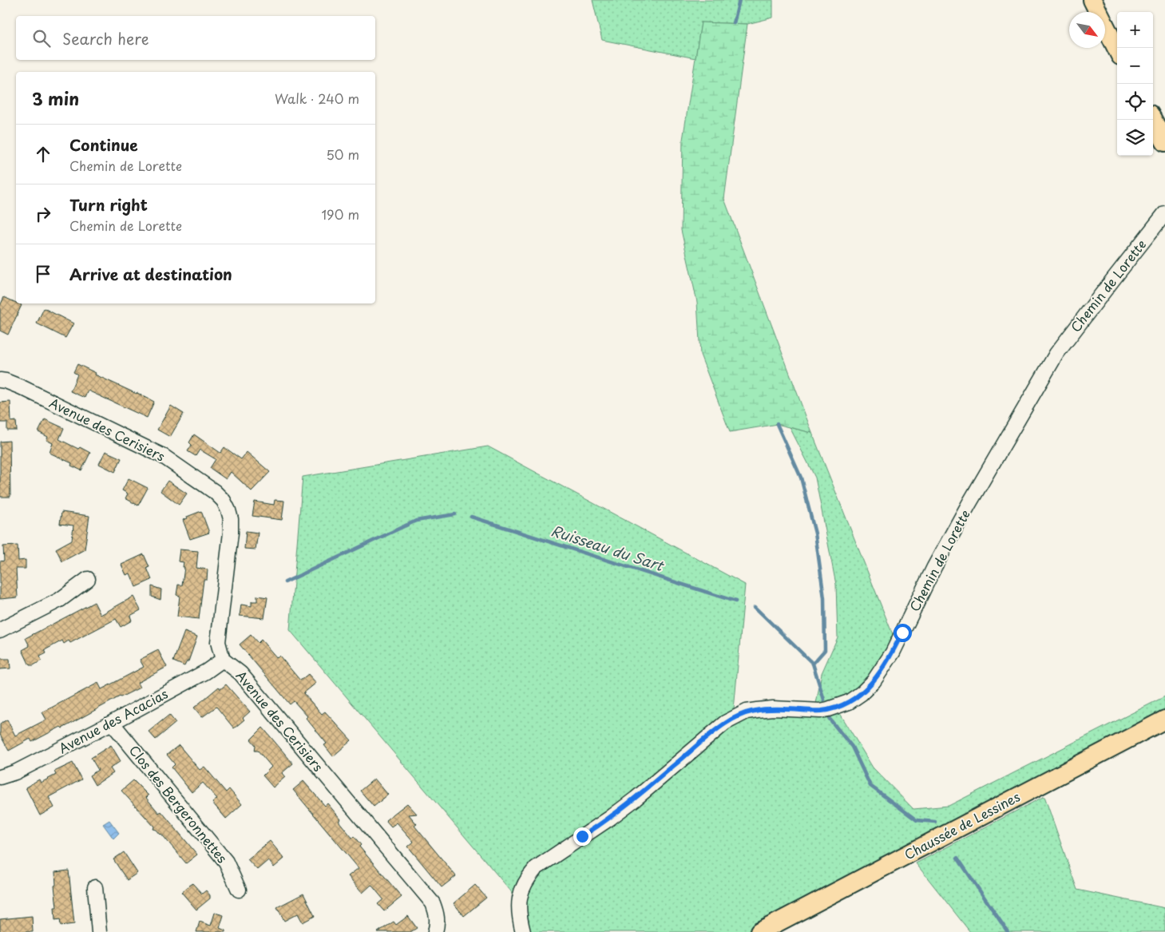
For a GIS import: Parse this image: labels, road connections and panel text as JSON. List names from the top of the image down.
{
  "streets": {
    "main road": ["Chaussée de Lessines"],
    "street": [
      "Chemin de Lorette",
      "Avenue des Cerisiers",
      "Avenue des Acacias",
      "Clos des Bergeronnettes"
    ]
  },
  "crossings": [
    ["Avenue des Cerisiers", "Avenue des Acacias"],
    ["Avenue des Acacias", "Clos des Bergeronnettes"]
  ],
  "water": ["Ruisseau du Sart"],
  "north": "bottom right",
  "page": {
    "map_buttons": ["+", "−"],
    "search": "Search here",
    "heading": ["3 min", "Walk · 240 m"],
    "list": [
      ["Continue", "Chemin de Lorette", "50 m"],
      ["Turn right", "Chemin de Lorette", "190 m"],
      "Arrive at destination"
    ]
  }
}
